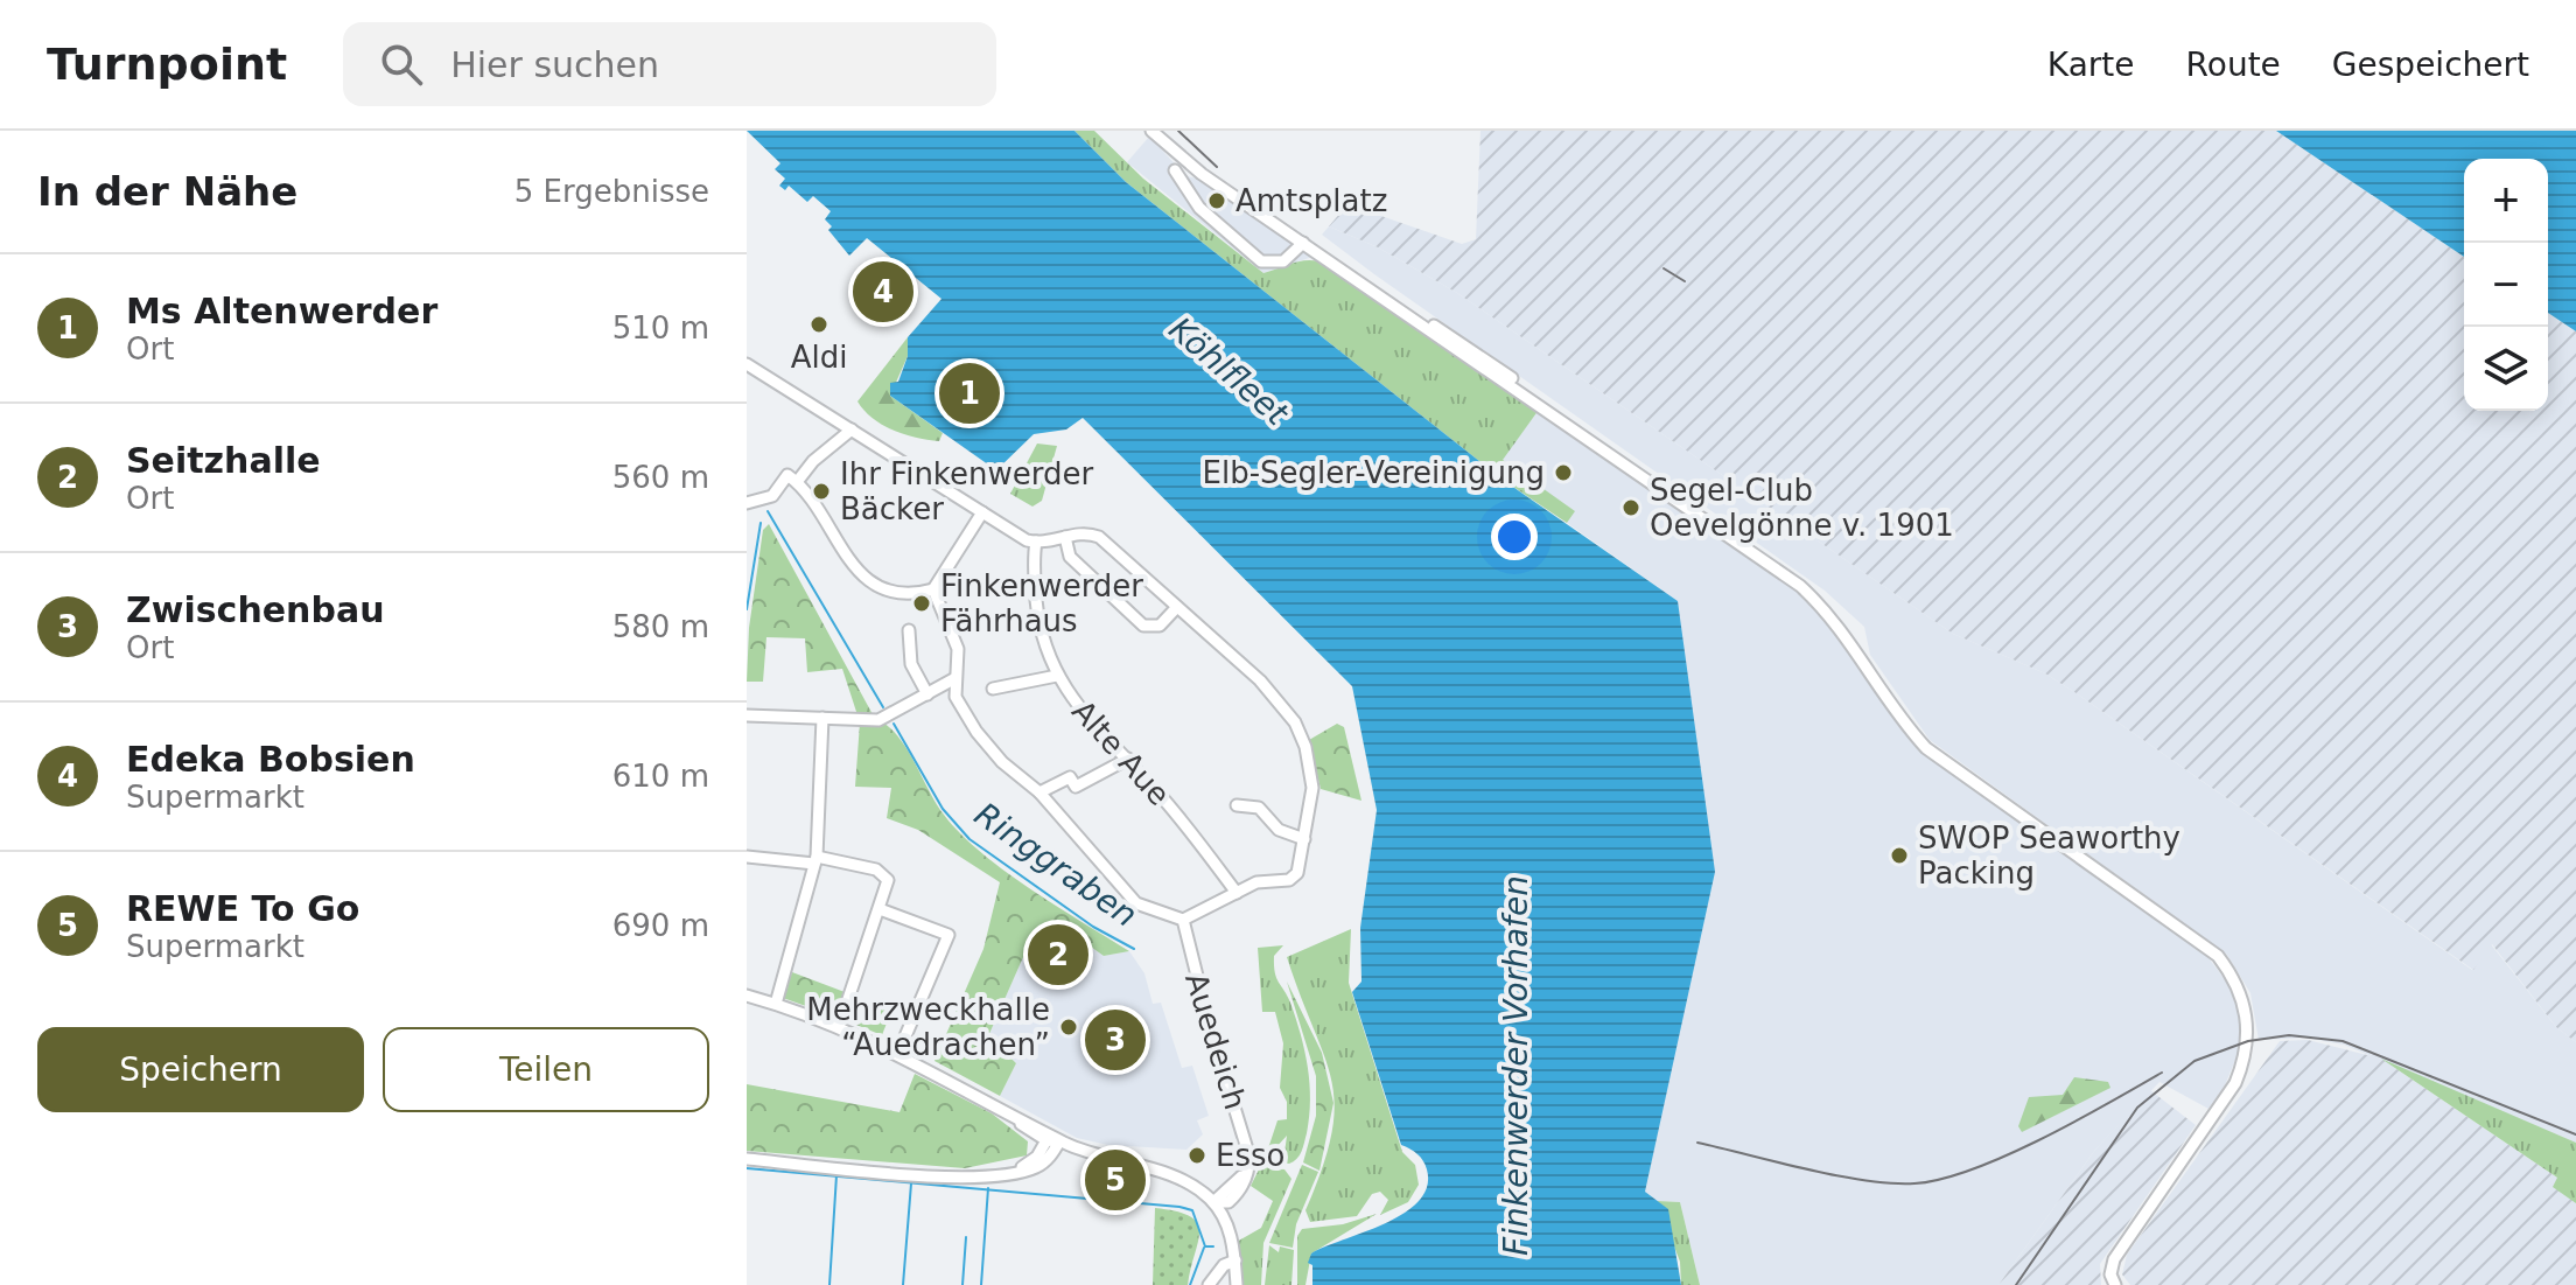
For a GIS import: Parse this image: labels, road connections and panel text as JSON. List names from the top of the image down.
{
  "streets": {
    "street": ["Alte Aue", "Auedeich"]
  },
  "water": ["Köhlfleet", "Ringgraben", "Finkenwerder Vorhafen"],
  "places": [
    "Amtsplatz",
    "Aldi",
    "Elb-Segler-Vereinigung",
    "Ihr Finkenwerder Bäcker",
    "Segel-Club Oevelgönne v. 1901",
    "Finkenwerder Fährhaus",
    "SWOP Seaworthy Packing",
    "Mehrzweckhalle “Auedrachen”",
    "Esso"
  ],
  "page": {
    "header": "Turnpoint",
    "search": "Hier suchen",
    "nav": ["Karte", "Route", "Gespeichert"],
    "heading": ["In der Nähe", "5 Ergebnisse"],
    "map_buttons": ["+", "−"],
    "list": [
      {
        "mark": "1",
        "name": "Ms Altenwerder",
        "note": "Ort",
        "value": "510 m"
      },
      {
        "mark": "2",
        "name": "Seitzhalle",
        "note": "Ort",
        "value": "560 m"
      },
      {
        "mark": "3",
        "name": "Zwischenbau",
        "note": "Ort",
        "value": "580 m"
      },
      {
        "mark": "4",
        "name": "Edeka Bobsien",
        "note": "Supermarkt",
        "value": "610 m"
      },
      {
        "mark": "5",
        "name": "REWE To Go",
        "note": "Supermarkt",
        "value": "690 m"
      }
    ],
    "pins": [
      "4",
      "1",
      "2",
      "3",
      "5"
    ],
    "buttons": ["Speichern", "Teilen"]
  }
}
